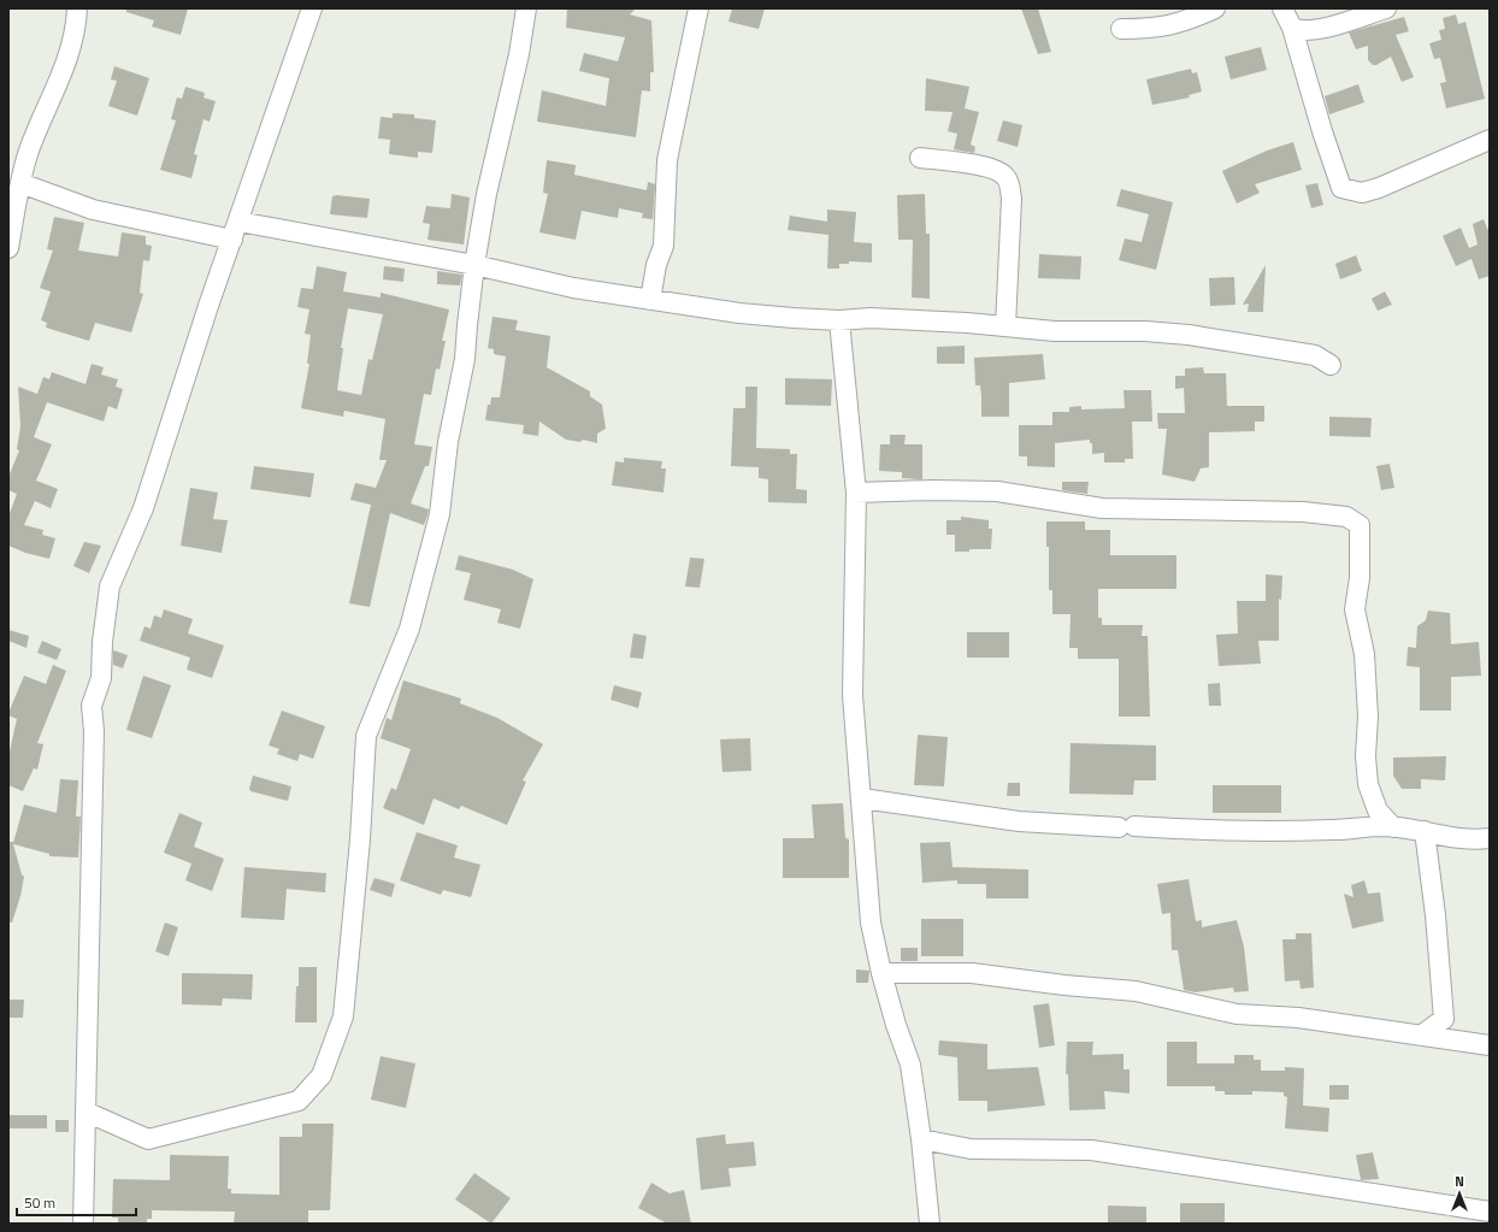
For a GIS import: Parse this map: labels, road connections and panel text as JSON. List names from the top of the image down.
{
  "scale_bar": "50 m",
  "north": "top"
}
